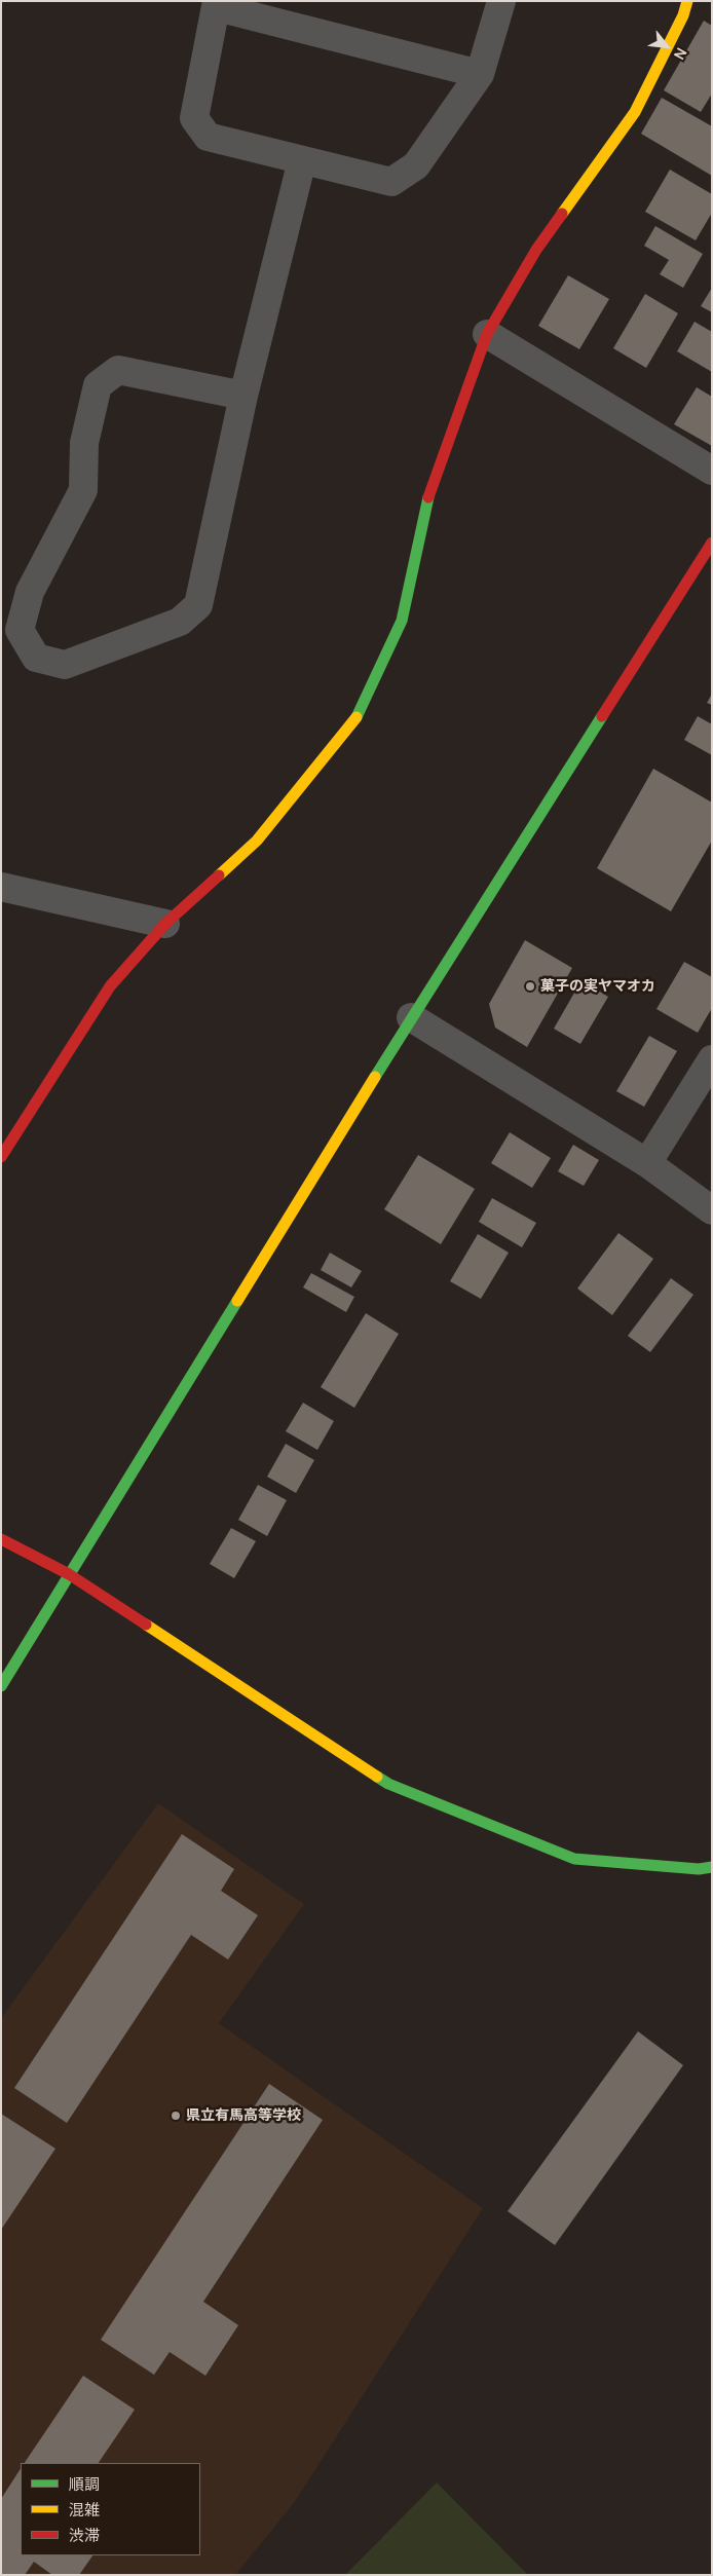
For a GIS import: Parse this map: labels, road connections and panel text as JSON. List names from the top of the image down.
{
  "places": ["菓子の実ヤマオカ", "県立有馬高等学校"],
  "legend": ["順調", "混雑", "渋滞"],
  "north": "bottom right"
}
